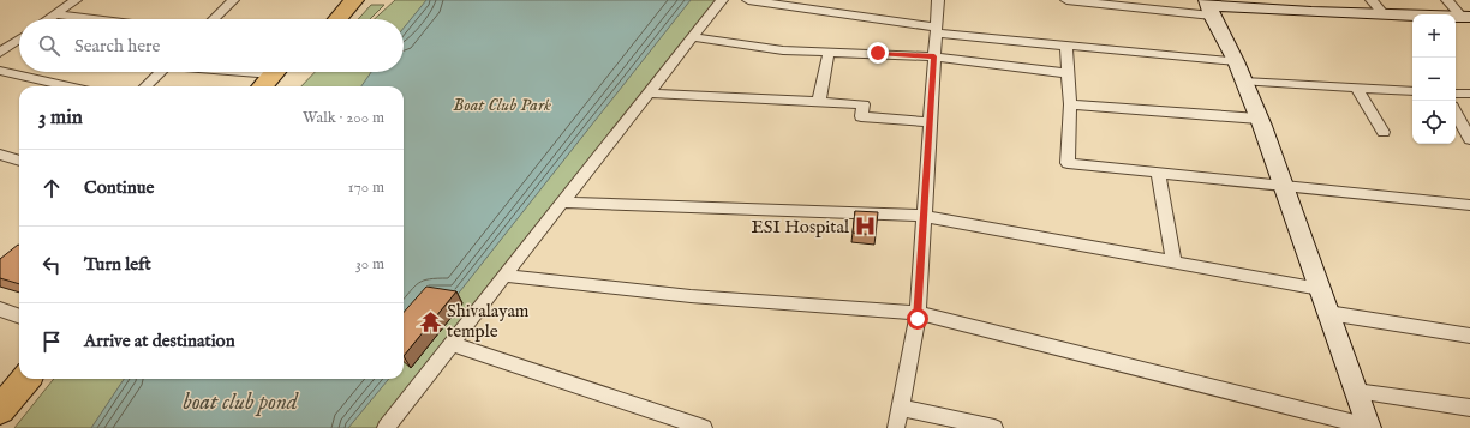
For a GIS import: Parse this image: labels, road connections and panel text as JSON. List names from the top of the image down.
{
  "water": ["boat club pond"],
  "parks": ["Boat Club Park"],
  "places": {
    "hospital": ["ESI Hospital"],
    "temple": ["Shivalayam temple"]
  },
  "page": {
    "map_buttons": ["+", "−"],
    "search": "Search here",
    "heading": ["3 min", "Walk · 200 m"],
    "list": [
      ["Continue", "170 m"],
      ["Turn left", "30 m"],
      "Arrive at destination"
    ]
  }
}
